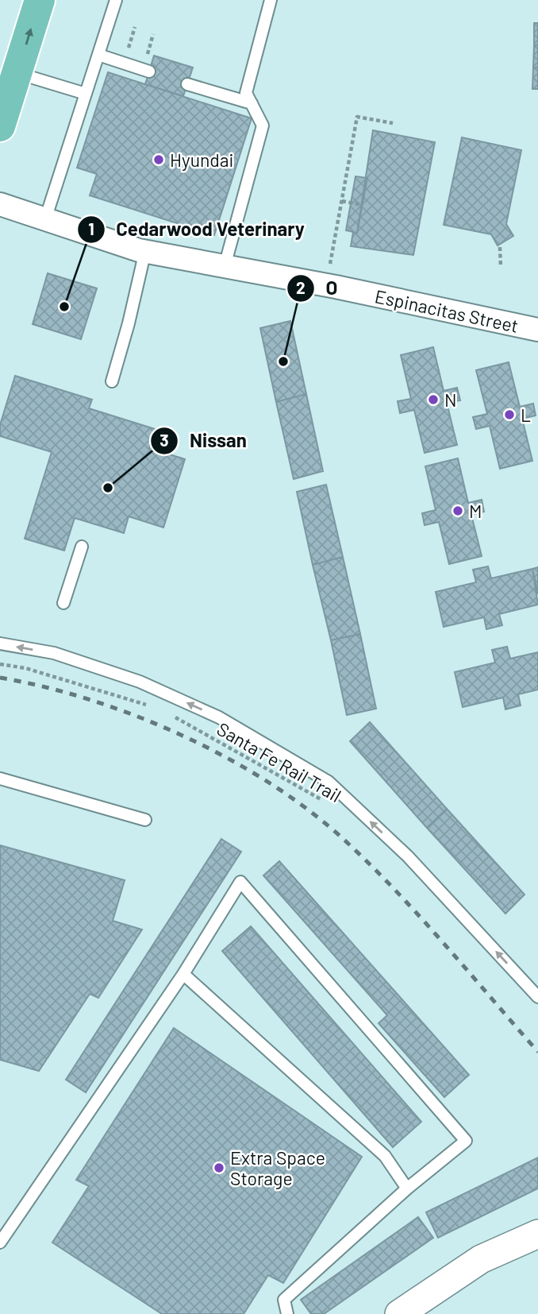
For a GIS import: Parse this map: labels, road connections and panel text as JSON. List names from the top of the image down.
{
  "streets": {
    "street": ["Espinacitas Street"],
    "path": ["Santa Fe Rail Trail"]
  },
  "places": [
    "Hyundai",
    "Cedarwood Veterinary",
    "O",
    "N",
    "L",
    "Nissan",
    "M",
    "Extra Space Storage"
  ]
}
